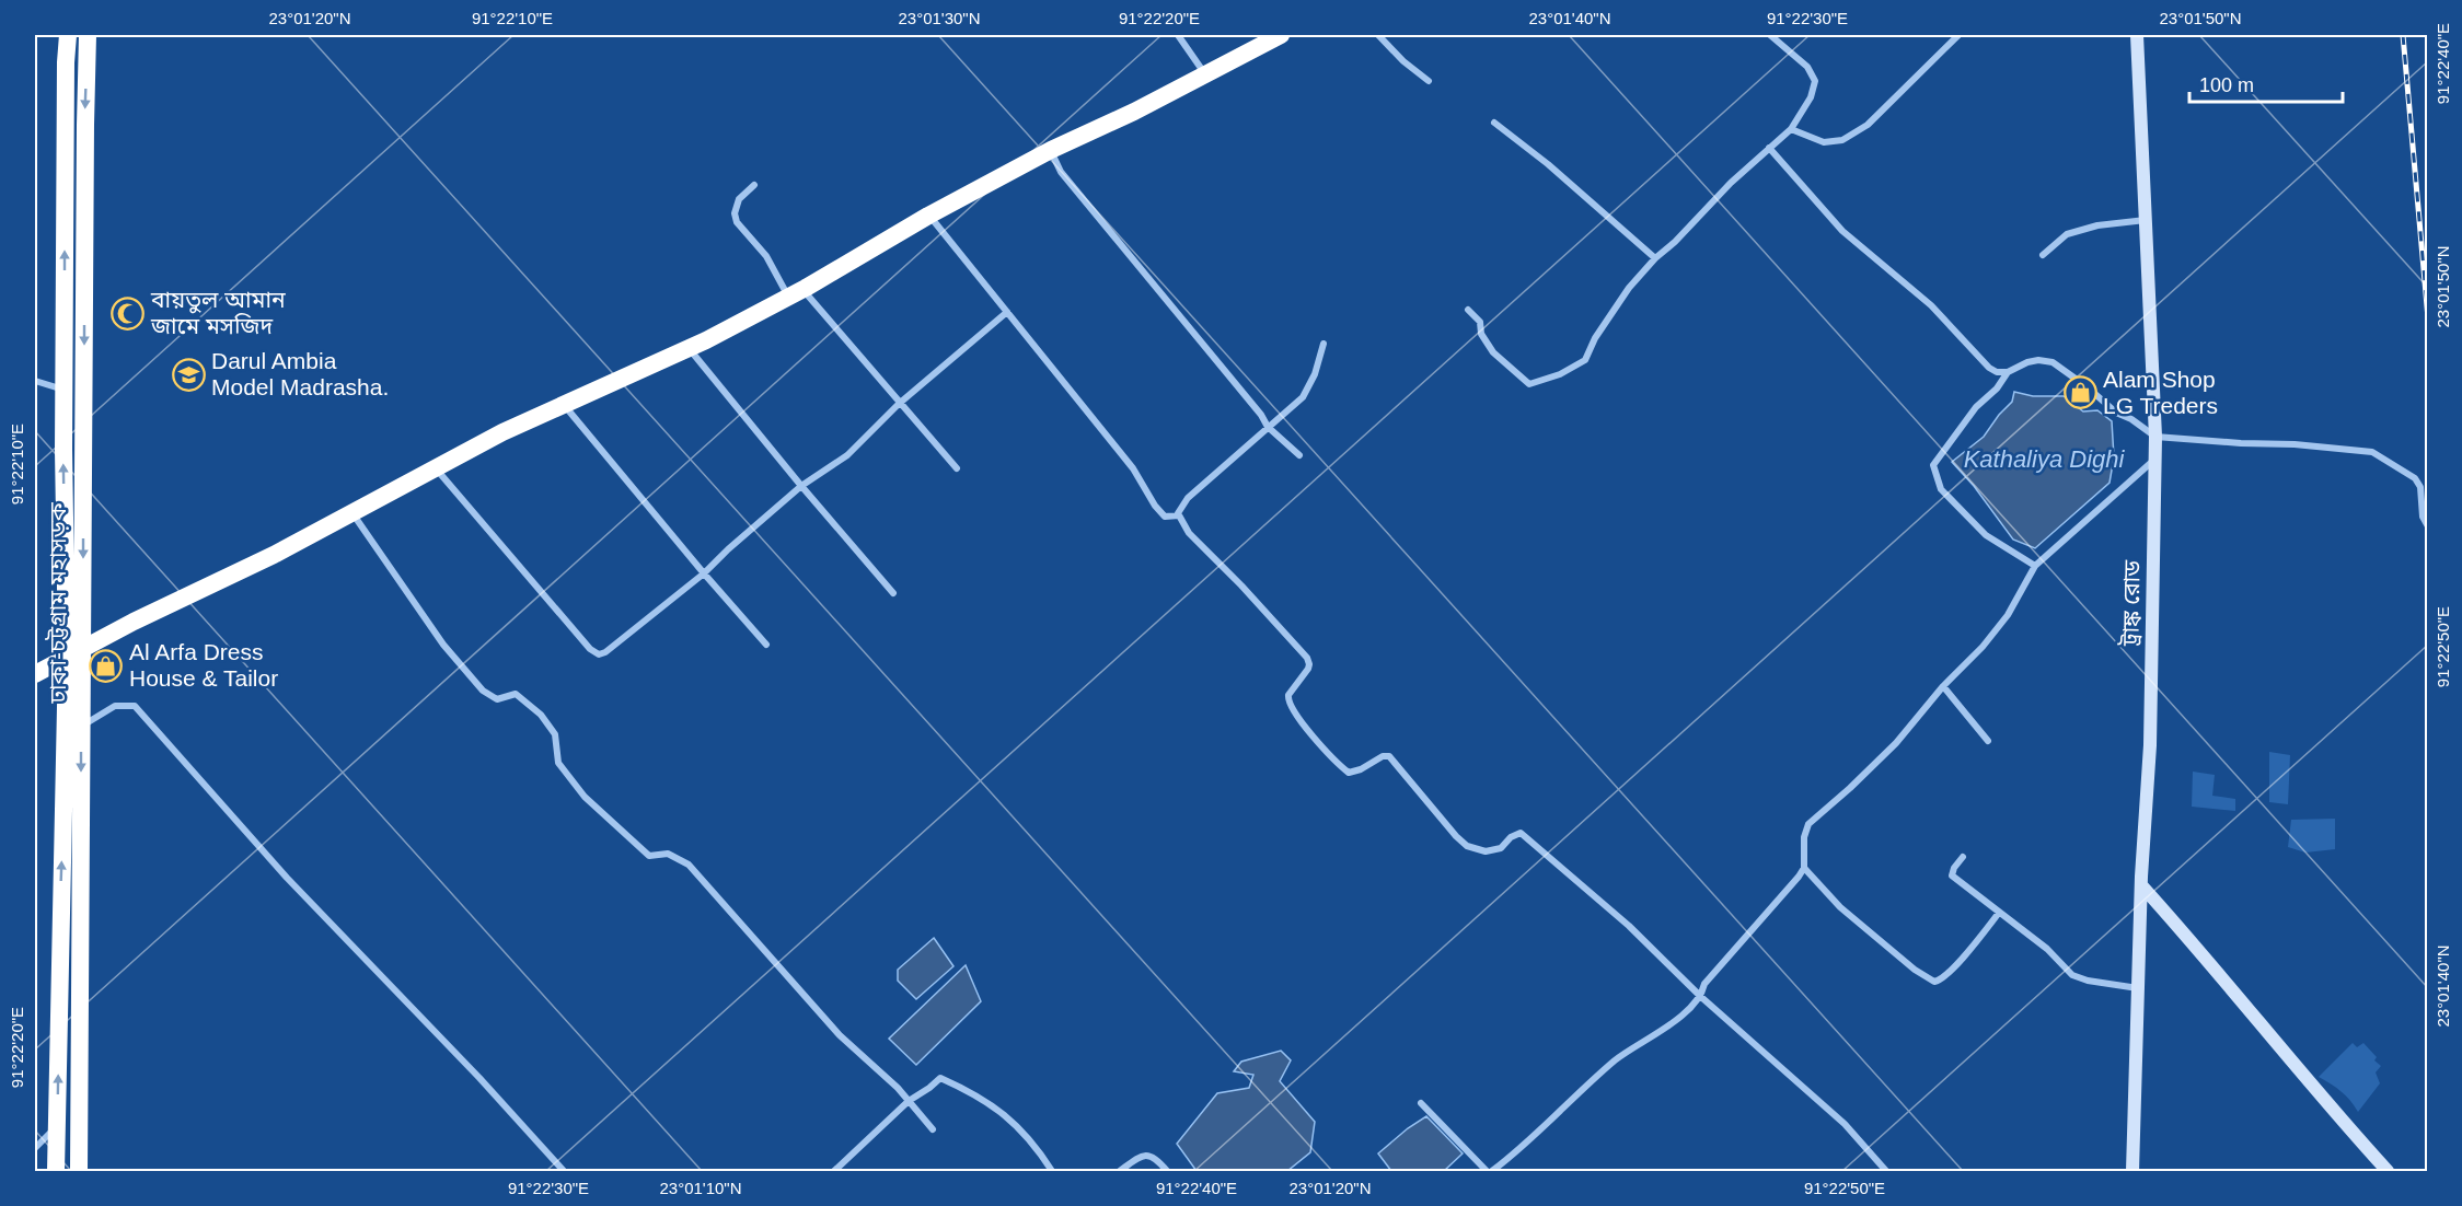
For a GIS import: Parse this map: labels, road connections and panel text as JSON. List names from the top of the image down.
{
  "streets": {
    "highway": ["ঢাকা-চট্টগ্রাম মহাসড়ক"],
    "main road": ["ট্রাঙ্ক রোড"]
  },
  "water": ["Kathaliya Dighi"],
  "places": {
    "mosque": ["বায়তুল আমান জামে মসজিদ"],
    "school or university": ["Darul Ambia Model Madrasha."],
    "shop": ["Alam Shop LG Treders", "Al Arfa Dress House & Tailor"]
  },
  "scale_bar": "100 m",
  "coordinates": [
    "23°01'20\"N",
    "91°22'10\"E",
    "23°01'30\"N",
    "91°22'20\"E",
    "23°01'40\"N",
    "91°22'30\"E",
    "23°01'50\"N",
    "91°22'40\"E",
    "91°22'50\"E",
    "23°01'10\"N"
  ]
}
